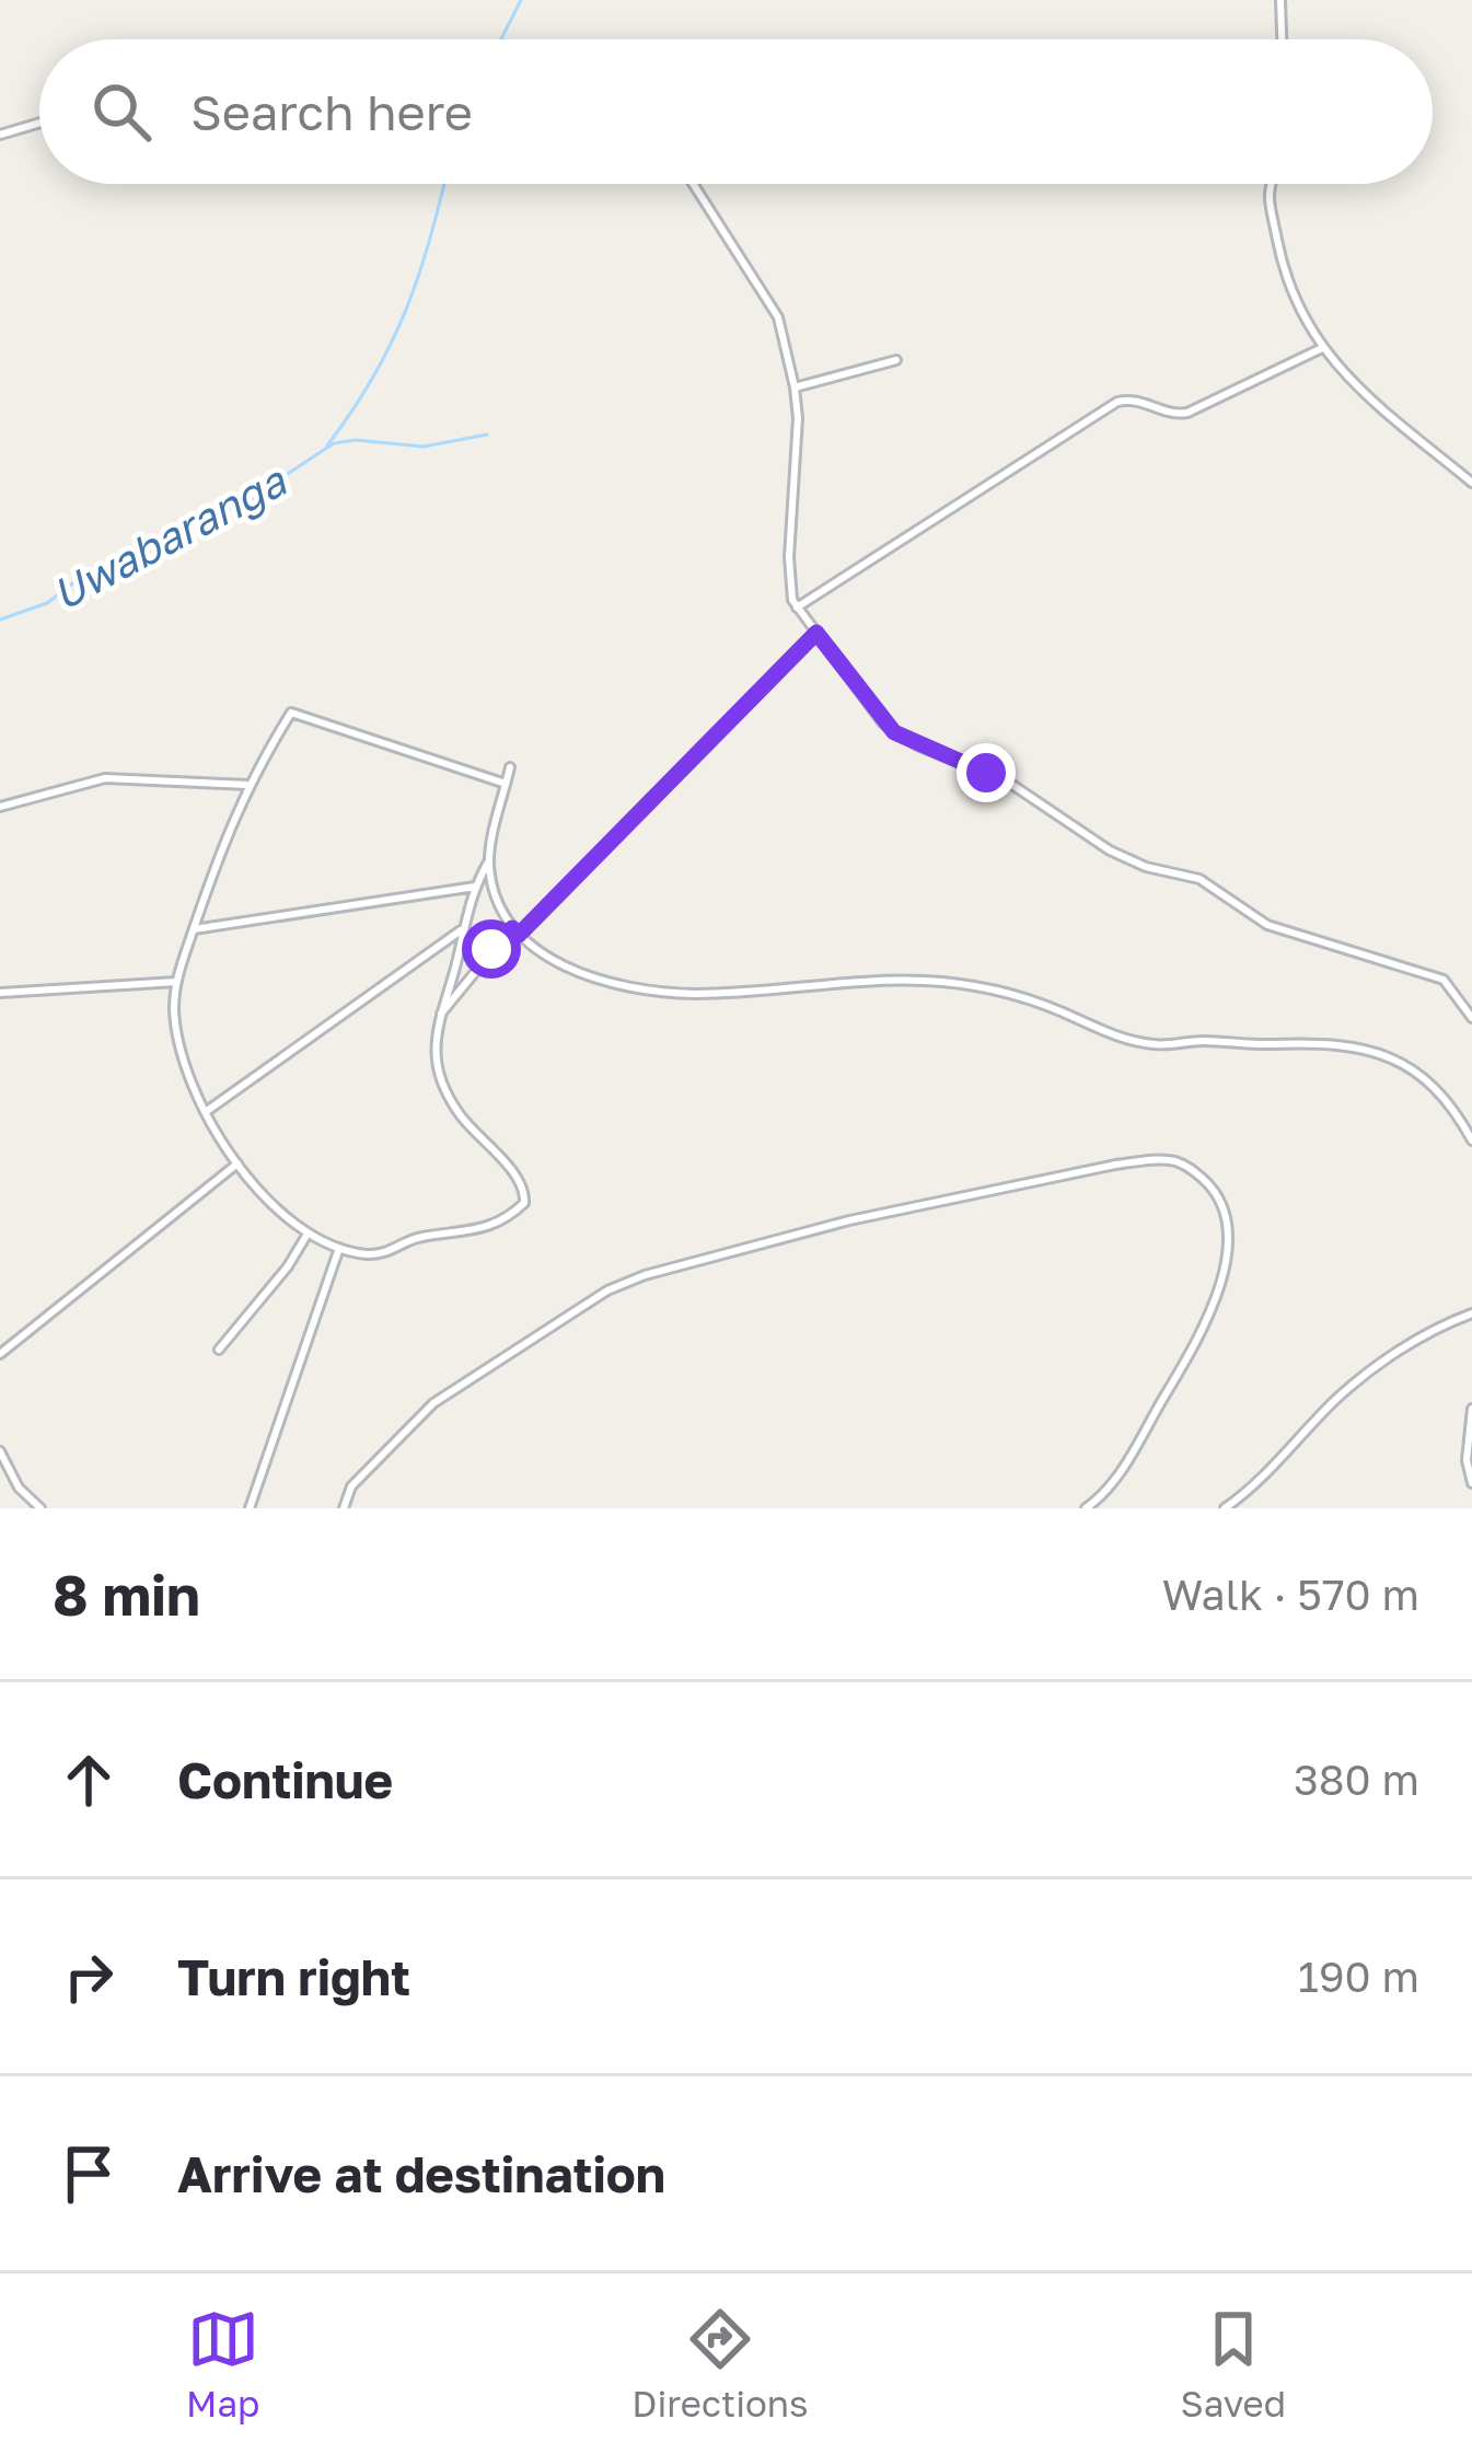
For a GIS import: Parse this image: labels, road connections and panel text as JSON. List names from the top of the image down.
{
  "water": ["Uwabaranga"],
  "page": {
    "search": "Search here",
    "heading": ["8 min", "Walk · 570 m"],
    "list": [
      ["Continue", "380 m"],
      ["Turn right", "190 m"],
      "Arrive at destination"
    ],
    "nav": ["Map", "Directions", "Saved"]
  }
}
